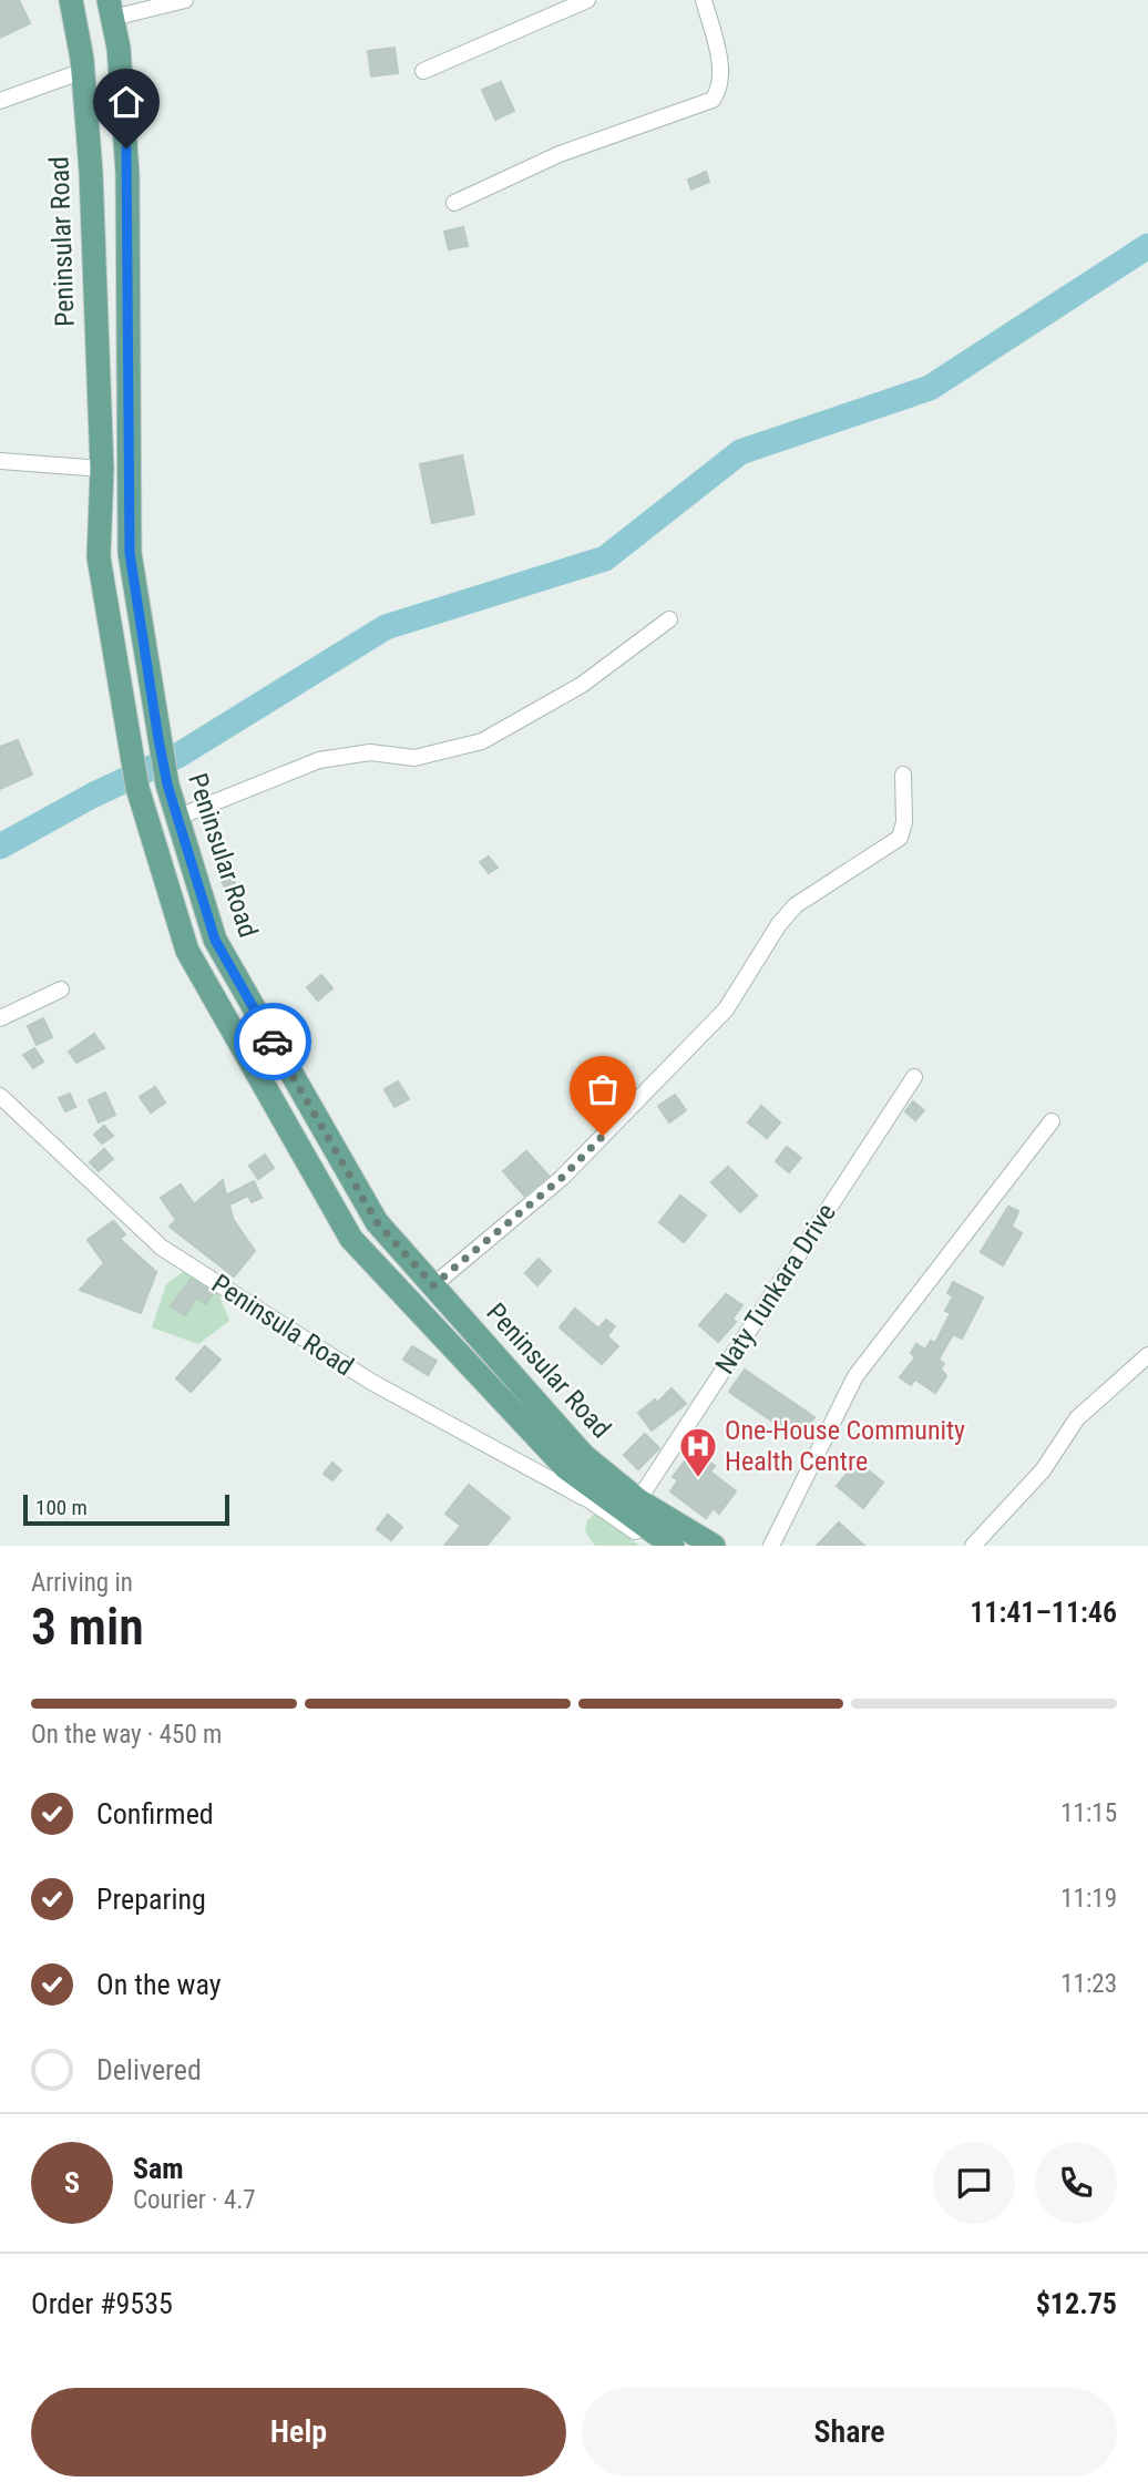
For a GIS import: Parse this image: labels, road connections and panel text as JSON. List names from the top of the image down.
{
  "streets": {
    "main road": ["Peninsular Road"],
    "street": ["Naty Tunkara Drive", "Peninsula Road"]
  },
  "crossings": [
    ["Peninsular Road", "Naty Tunkara Drive"],
    ["Peninsular Road", "Peninsula Road"]
  ],
  "places": {
    "hospital": ["One-House Community Health Centre"]
  },
  "scale_bar": "100 m",
  "page": {
    "scale": "100 m",
    "heading": ["3 min", "Arriving in", "11:41–11:46"],
    "panel": [
      "Sam",
      "Courier · 4.7",
      "Order #9535",
      "$12.75"
    ],
    "bar": "On the way · 450 m",
    "list": [
      ["Confirmed", "11:15"],
      ["Preparing", "11:19"],
      ["On the way", "11:23"],
      "Delivered"
    ],
    "round": "S",
    "buttons": ["Help", "Share"]
  }
}
